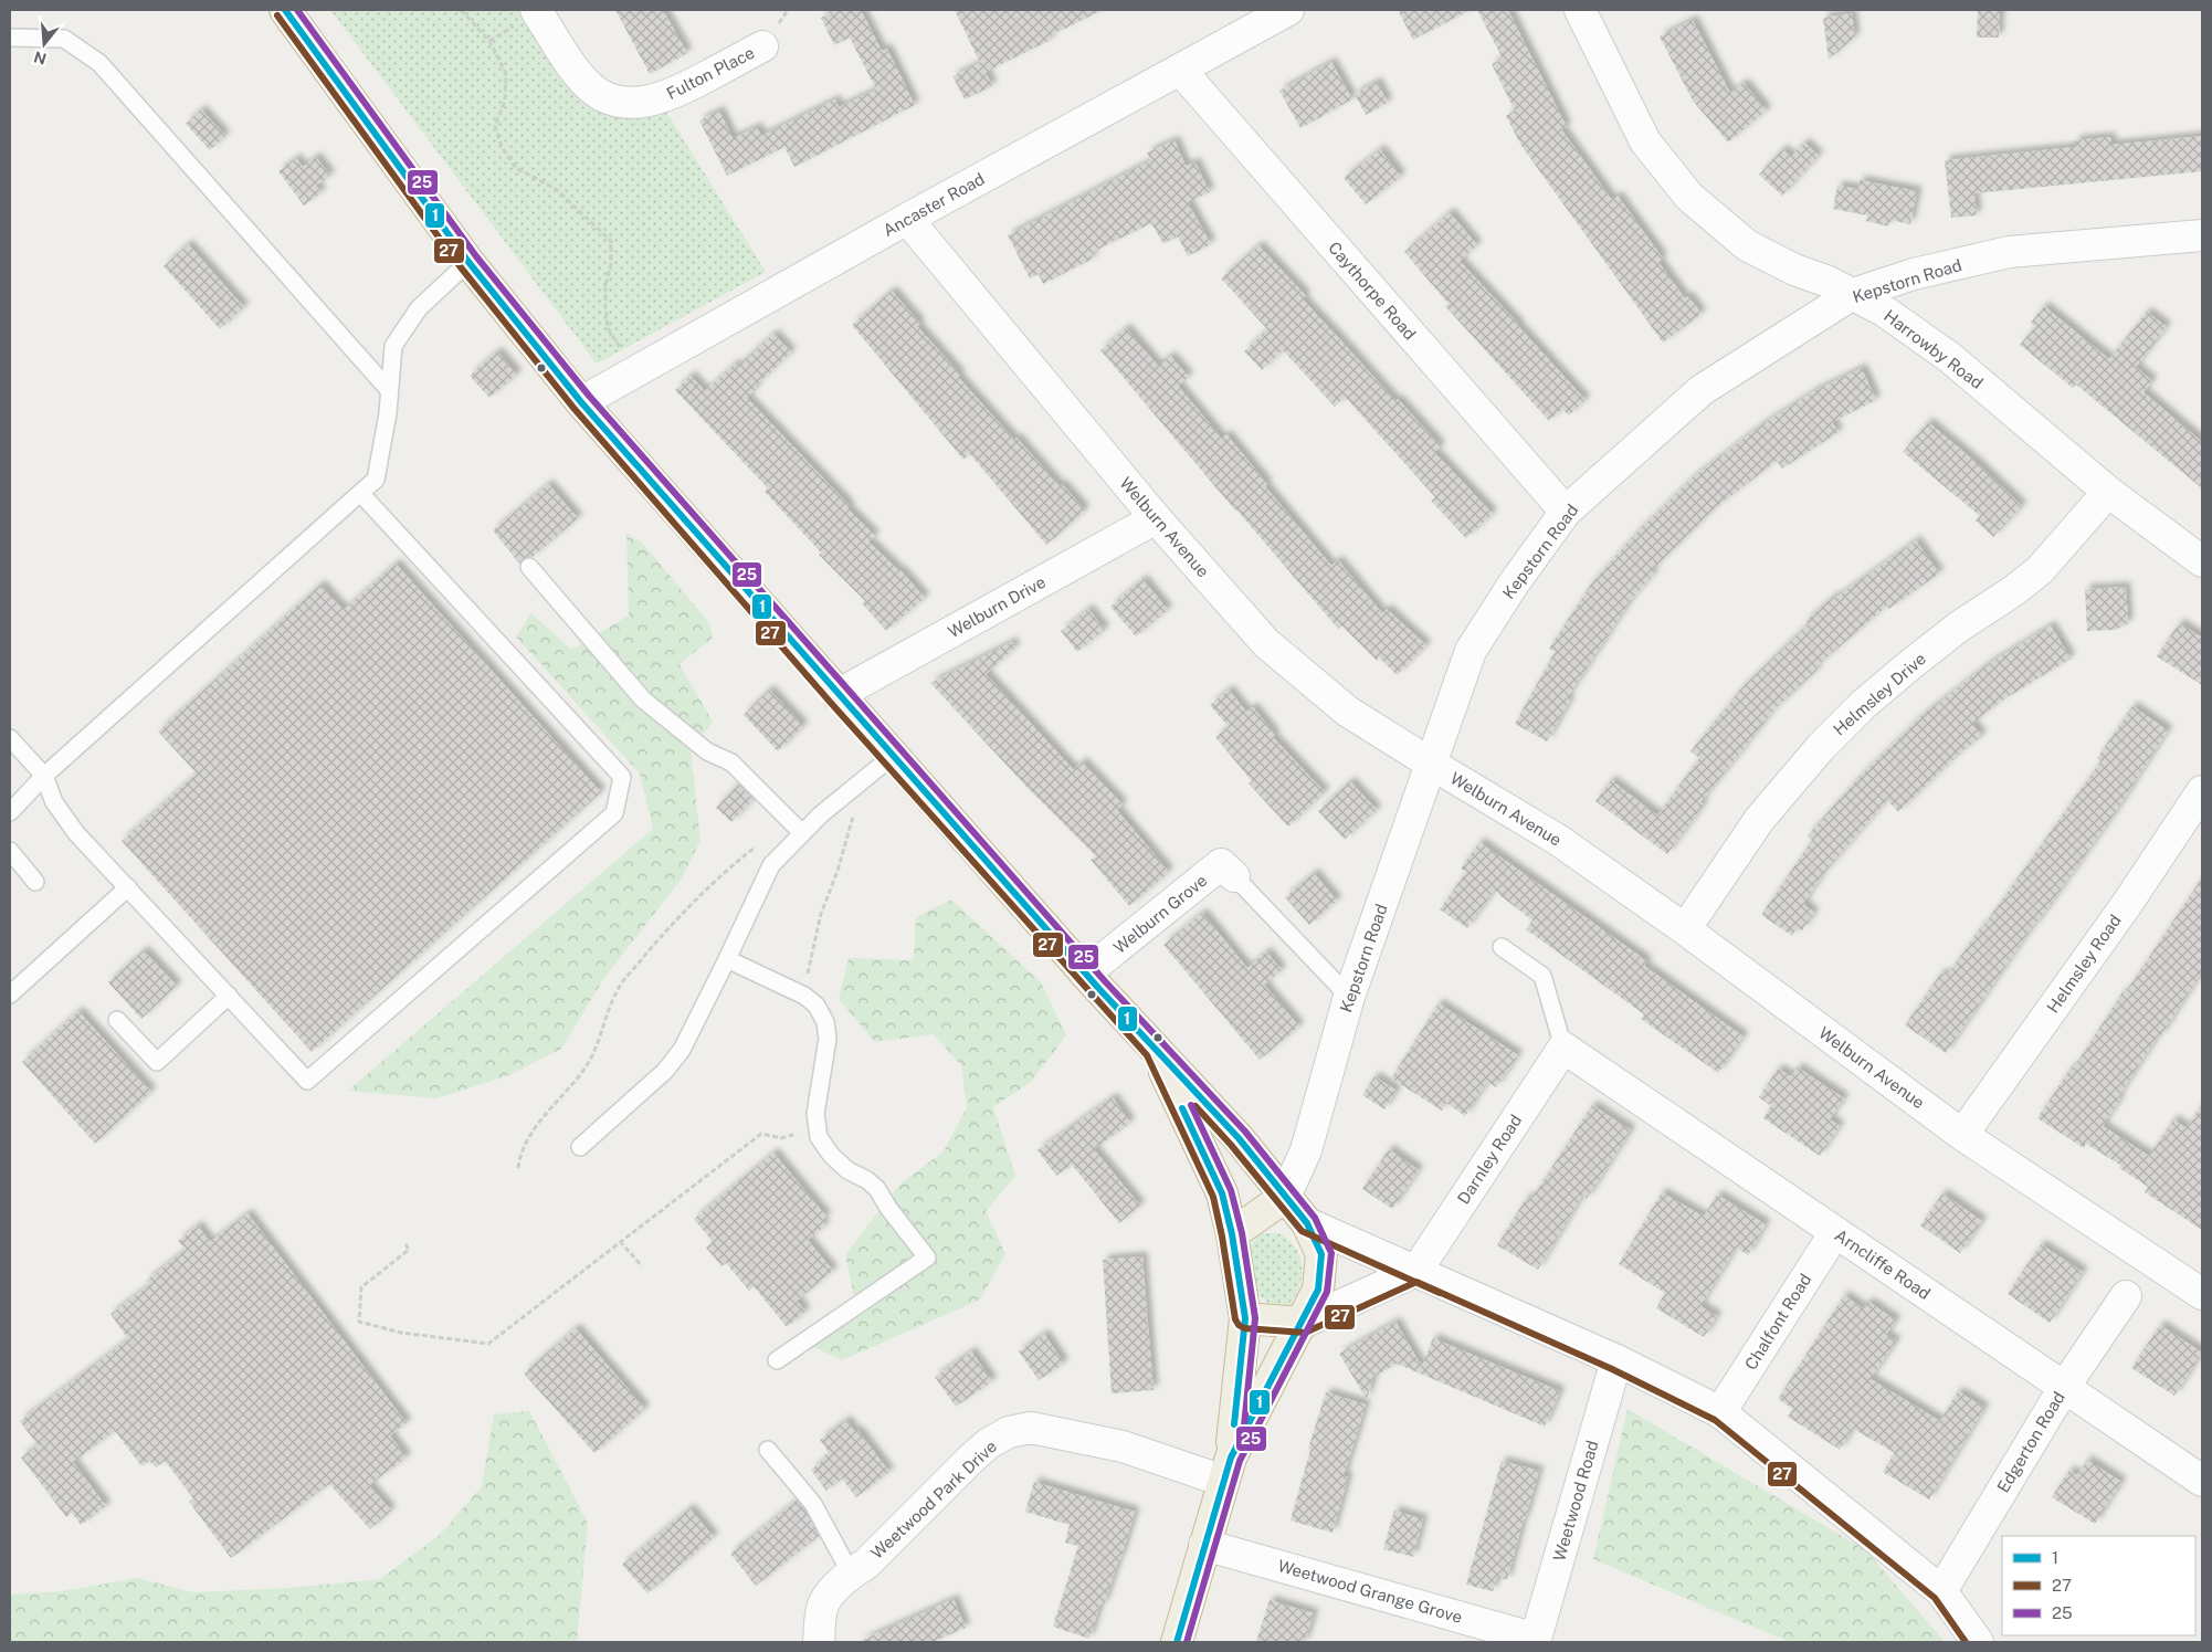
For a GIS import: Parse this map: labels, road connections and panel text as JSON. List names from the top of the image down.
{
  "streets": {
    "street": [
      "Fulton Place",
      "Ancaster Road",
      "Kepstorn Road",
      "Caythorpe Road",
      "Harrowby Road",
      "Welburn Avenue",
      "Welburn Drive",
      "Helmsley Drive",
      "Welburn Grove",
      "Helmsley Road",
      "Darnley Road",
      "Arncliffe Road",
      "Chalfont Road",
      "Edgerton Road",
      "Weetwood Park Drive",
      "Weetwood Road",
      "Weetwood Grange Grove"
    ]
  },
  "crossings": [
    ["Ancaster Road", "Caythorpe Road"],
    ["Ancaster Road", "Welburn Avenue"],
    ["Kepstorn Road", "Caythorpe Road"],
    ["Kepstorn Road", "Harrowby Road"],
    ["Kepstorn Road", "Welburn Avenue"],
    ["Harrowby Road", "Helmsley Drive"],
    ["Welburn Avenue", "Welburn Drive"],
    ["Welburn Avenue", "Helmsley Drive"],
    ["Welburn Avenue", "Helmsley Road"],
    ["Darnley Road", "Arncliffe Road"],
    ["Arncliffe Road", "Chalfont Road"],
    ["Arncliffe Road", "Edgerton Road"],
    ["Weetwood Road", "Weetwood Grange Grove"]
  ],
  "lines": ["transit line 1", "transit line 25", "transit line 27"],
  "legend": ["1", "27", "25"],
  "north": "bottom"
}
